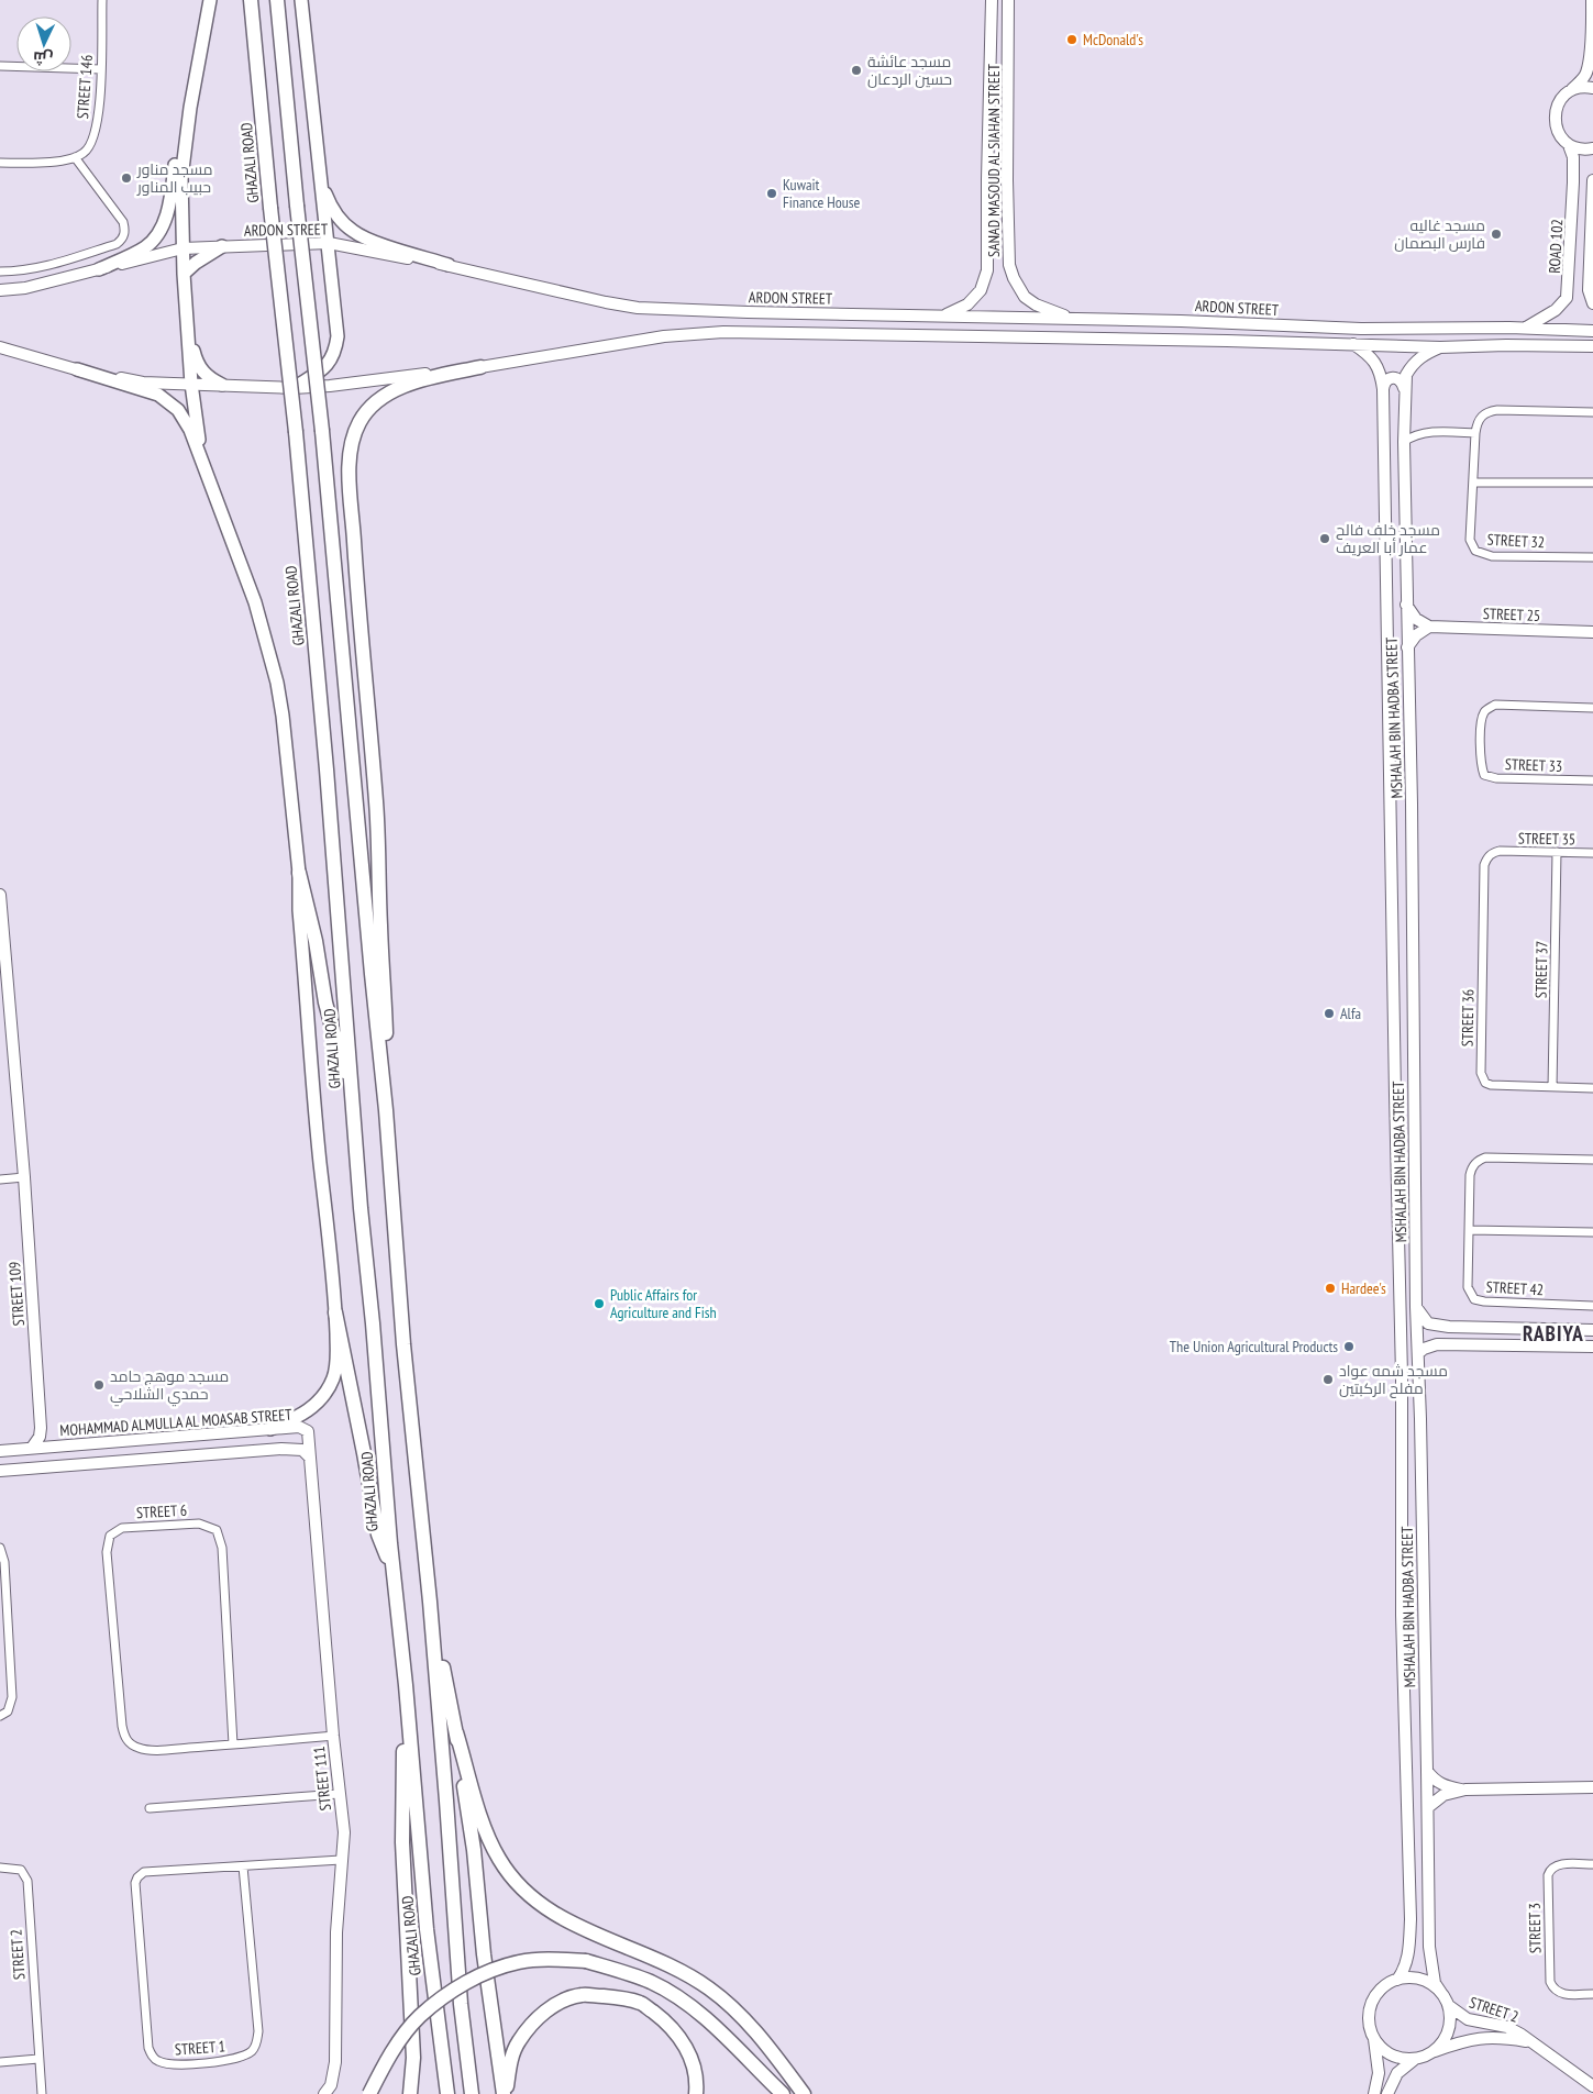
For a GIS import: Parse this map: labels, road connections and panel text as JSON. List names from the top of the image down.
{
  "streets": {
    "highway": ["GHAZALI ROAD"],
    "street": [
      "STREET 146",
      "SANAD MASOUD AL SIAHAN STREET",
      "ARDON STREET",
      "ROAD 102",
      "STREET 32",
      "STREET 25",
      "MSHALAH BIN HADBA STREET",
      "STREET 33",
      "STREET 35",
      "STREET 37",
      "STREET 36",
      "STREET 42",
      "STREET 109",
      "MOHAMMAD ALMULLA AL MOASAB STREET",
      "STREET 6",
      "STREET 111",
      "STREET 3",
      "STREET 2",
      "STREET 1"
    ]
  },
  "crossings": [
    ["SANAD MASOUD AL SIAHAN STREET", "ARDON STREET"],
    ["ARDON STREET", "ROAD 102"],
    ["MSHALAH BIN HADBA STREET", "STREET 2"],
    ["STREET 35", "STREET 37"],
    ["STREET 35", "STREET 36"],
    ["STREET 37", "STREET 36"],
    ["STREET 109", "MOHAMMAD ALMULLA AL MOASAB STREET"],
    ["MOHAMMAD ALMULLA AL MOASAB STREET", "STREET 111"],
    ["STREET 6", "STREET 111"],
    ["STREET 111", "STREET 1"]
  ],
  "districts": ["RABIYA"],
  "places": [
    "McDonald's",
    "مسجد عائشة حسين الردعان",
    "مسجد مناور حبيب المناور",
    "Kuwait Finance House",
    "مسجد غاليه فارس البصمان",
    "مسجد خلف فالح عمار أبا العريف",
    "Alfa",
    "Hardee's",
    "Public Affairs for Agriculture and Fish",
    "The Union Agricultural Products",
    "مسجد شمه عواد مفلح الركبتين",
    "مسجد موهج حامد حمدي الشلاحي"
  ],
  "north": "bottom"
}
